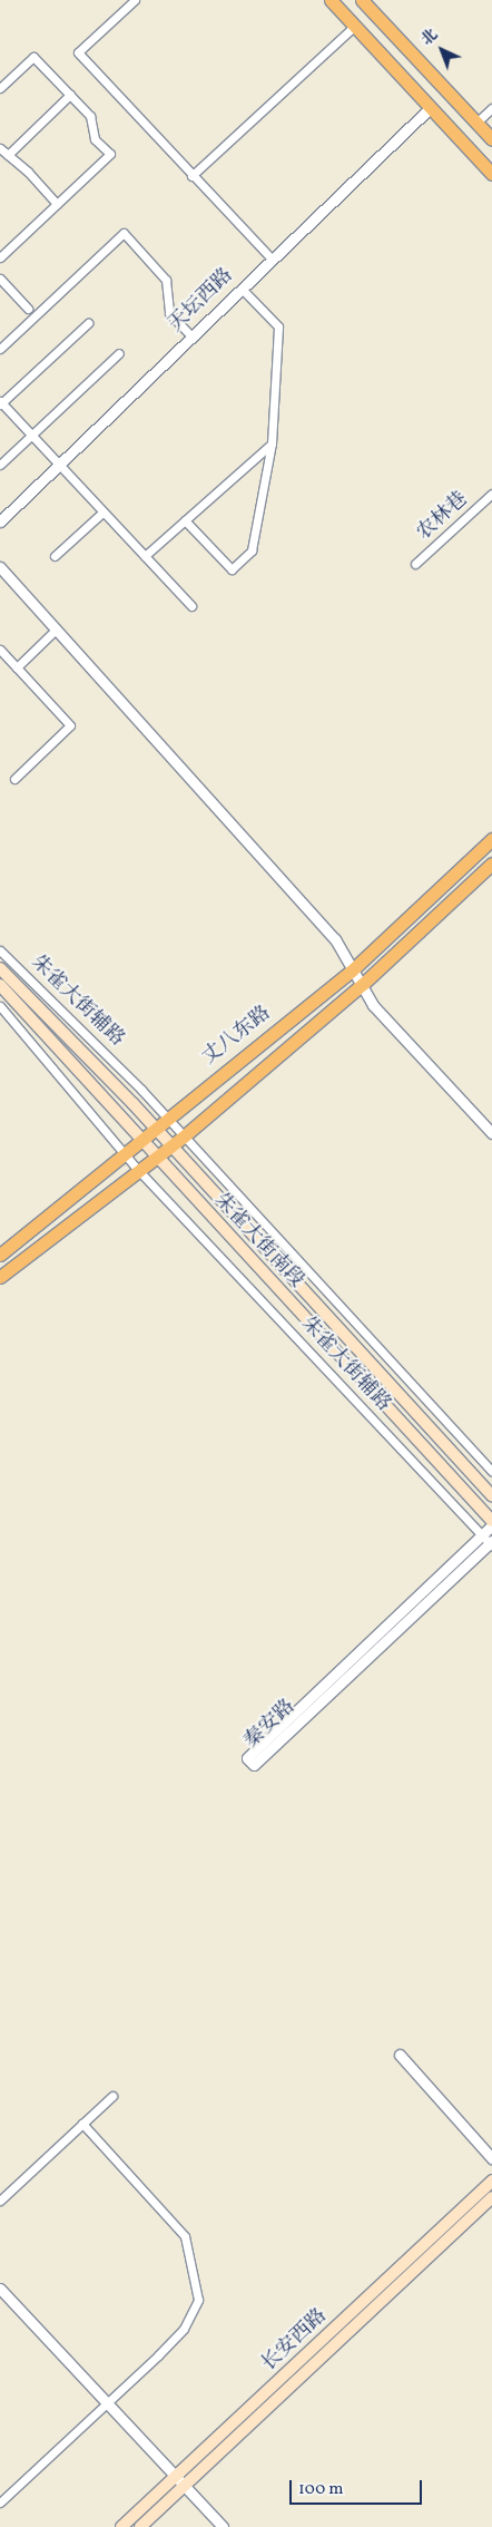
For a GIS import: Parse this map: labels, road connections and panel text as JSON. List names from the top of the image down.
{
  "streets": {
    "main road": ["丈八东路", "朱雀大街南段", "长安西路"],
    "street": [
      "天坛西路",
      "农林巷",
      "朱雀大街辅路",
      "秦安路"
    ]
  },
  "crossings": [
    ["朱雀大街辅路", "丈八东路"],
    ["朱雀大街辅路", "秦安路"],
    ["丈八东路", "朱雀大街南段"]
  ],
  "scale_bar": "100 m",
  "north": "top left"
}
